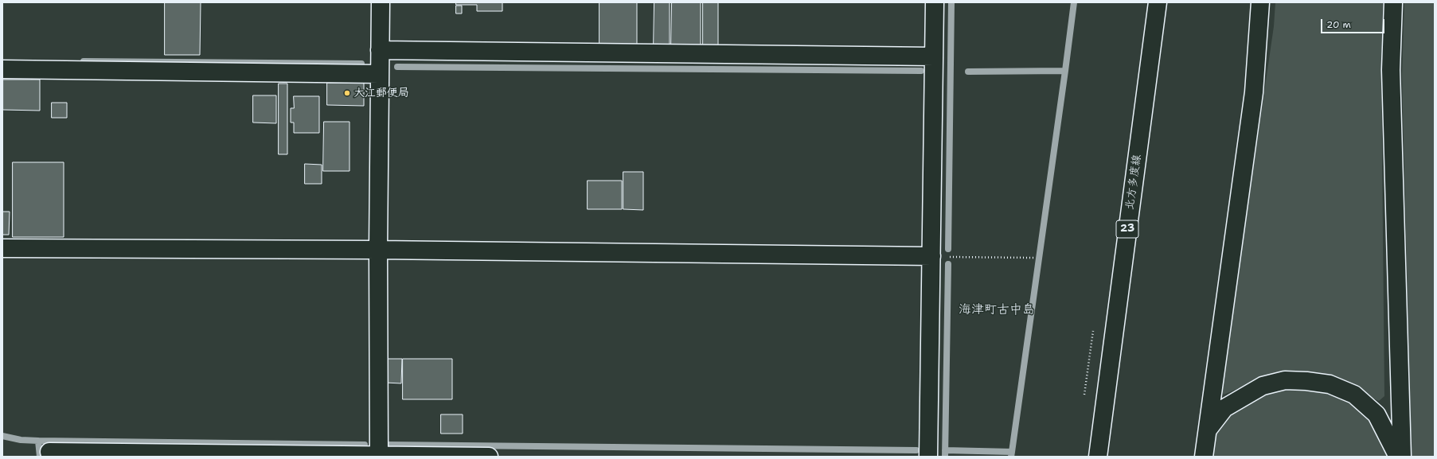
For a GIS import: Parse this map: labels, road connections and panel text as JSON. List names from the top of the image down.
{
  "streets": {
    "street": ["北方多度線", "23"]
  },
  "districts": ["海津町古中島"],
  "places": ["大江郵便局"],
  "scale_bar": "20 m"
}
